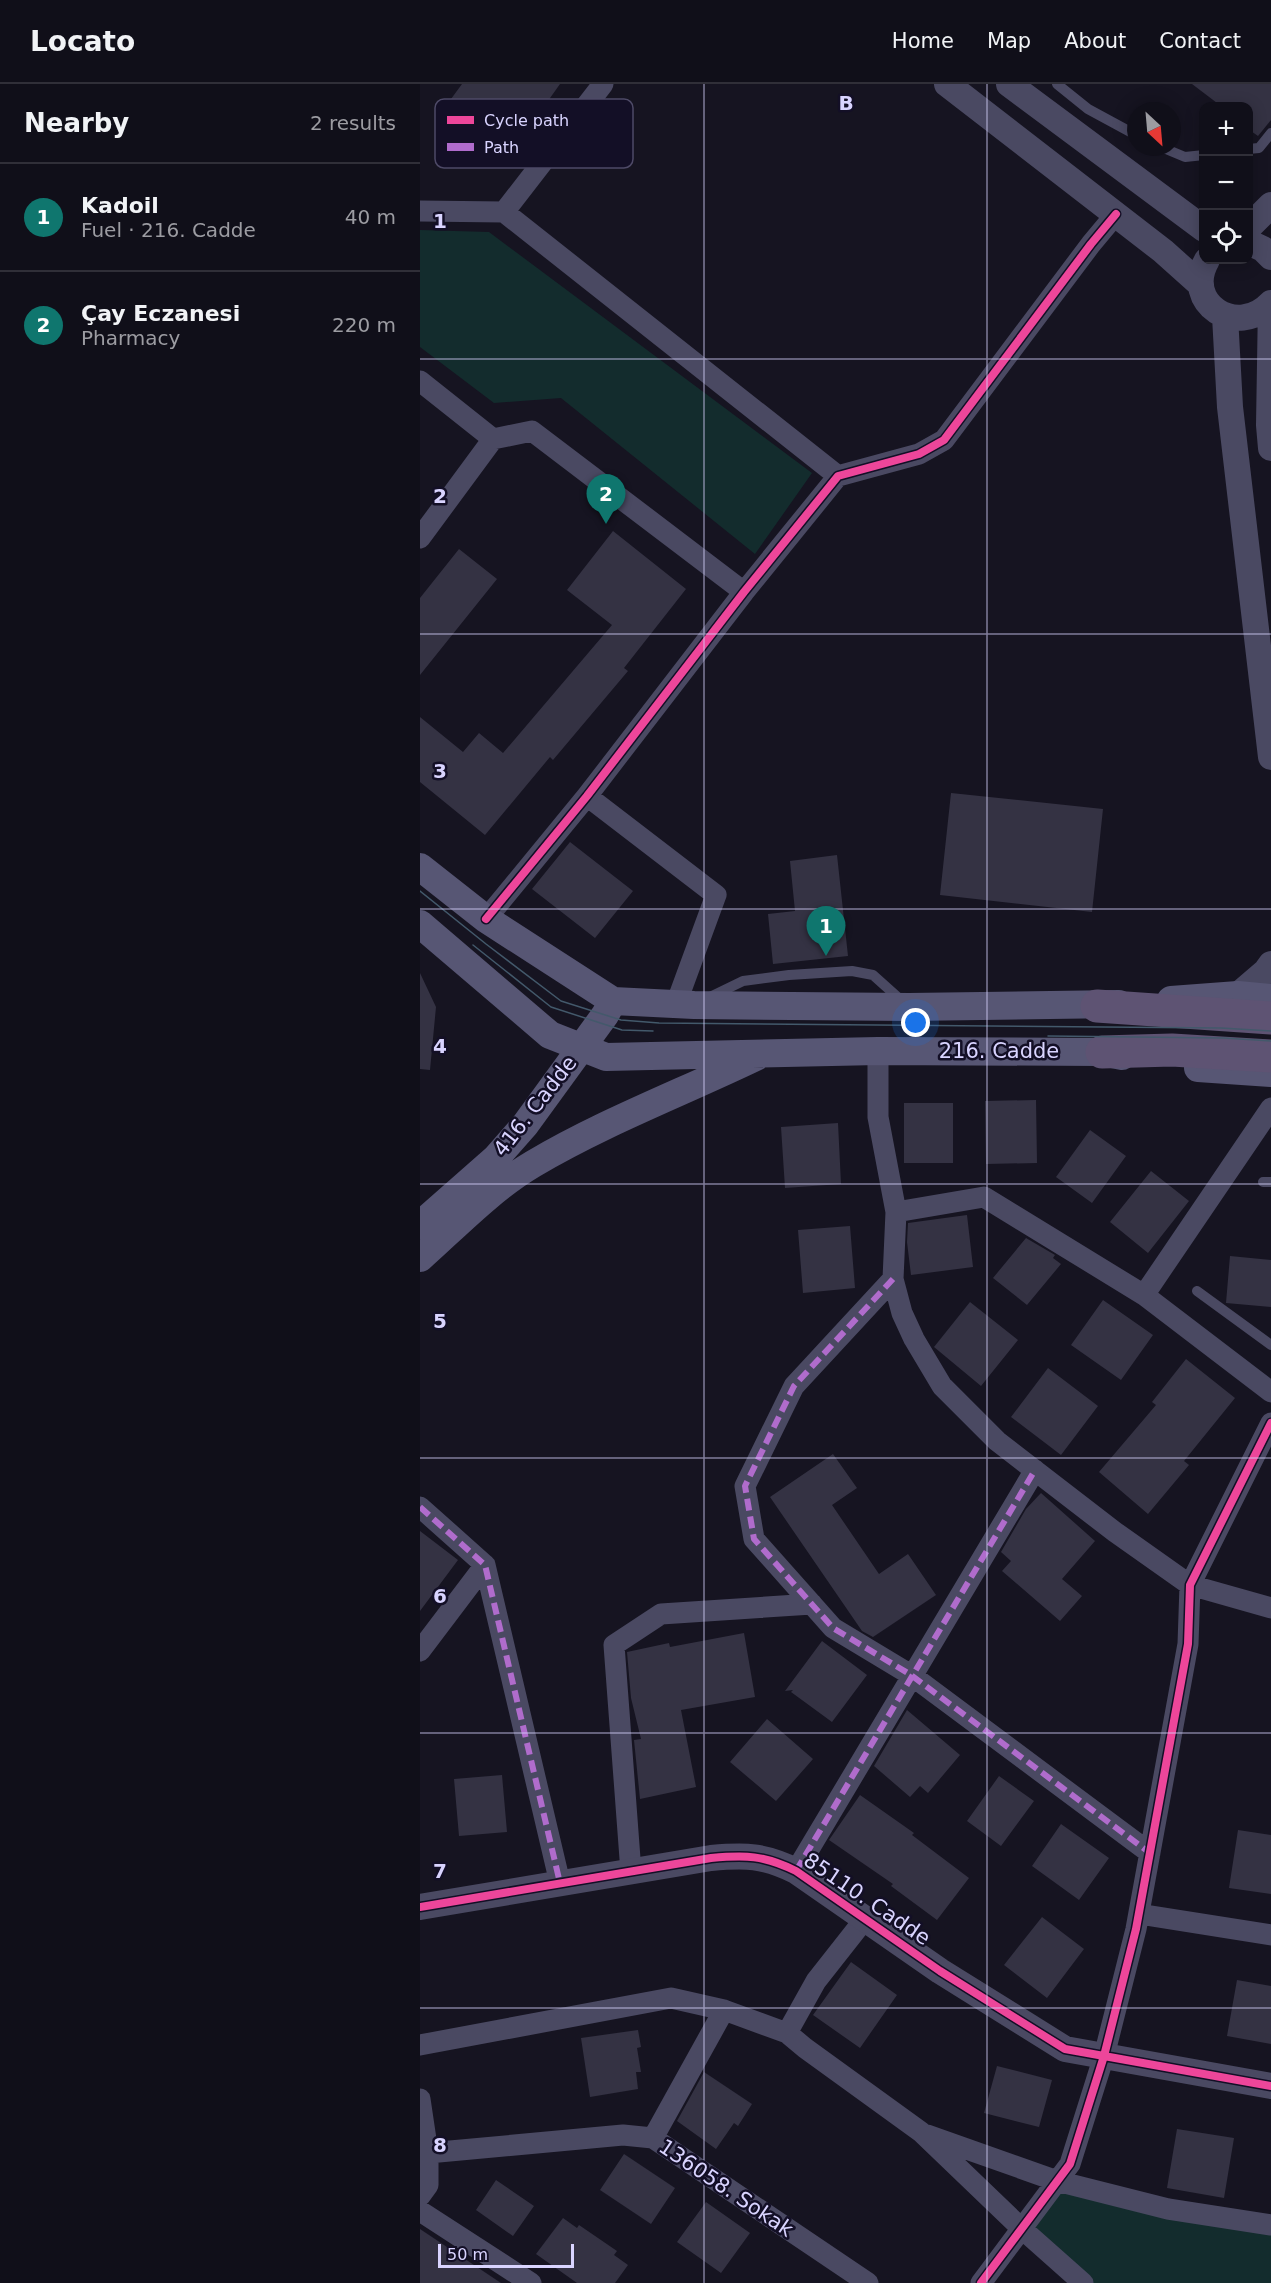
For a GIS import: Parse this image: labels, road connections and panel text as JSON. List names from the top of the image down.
{
  "streets": {
    "main road": ["216. Cadde", "416. Cadde"],
    "street": ["85110. Cadde", "136058. Sokak"]
  },
  "crossings": [
    ["216. Cadde", "416. Cadde"]
  ],
  "legend": ["Cycle path", "Path"],
  "scale_bar": "50 m",
  "north": "bottom right",
  "page": {
    "header": "Locato",
    "nav": [
      "Home",
      "Map",
      "About",
      "Contact"
    ],
    "heading": ["Nearby", "2 results"],
    "map_buttons": ["+", "−"],
    "list": [
      {
        "mark": "1",
        "name": "Kadoil",
        "note": "Fuel · 216. Cadde",
        "value": "40 m"
      },
      {
        "mark": "2",
        "name": "Çay Eczanesi",
        "note": "Pharmacy",
        "value": "220 m"
      }
    ],
    "pins": ["2", "1"],
    "scale": "50 m"
  },
  "grid": {
    "columns": ["B"],
    "rows": [
      "1",
      "2",
      "3",
      "4",
      "5",
      "6",
      "7",
      "8"
    ]
  }
}
